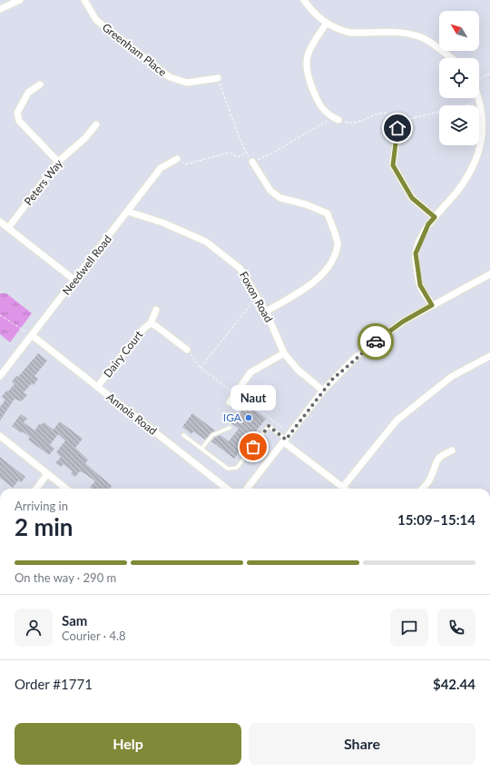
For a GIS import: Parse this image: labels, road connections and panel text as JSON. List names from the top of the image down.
{
  "streets": {
    "street": [
      "Greenham Place",
      "Peters Way",
      "Needwell Road",
      "Foxon Road",
      "Dairy Court",
      "Annois Road"
    ]
  },
  "crossings": [
    ["Needwell Road", "Foxon Road"],
    ["Needwell Road", "Annois Road"],
    ["Dairy Court", "Annois Road"]
  ],
  "places": ["IGA", "Naut"],
  "north": "top left",
  "page": {
    "bubble": "Naut",
    "heading": ["2 min", "Arriving in", "15:09–15:14"],
    "panel": [
      "Sam",
      "Courier · 4.8",
      "Order #1771",
      "$42.44"
    ],
    "bar": "On the way · 290 m",
    "buttons": ["Help", "Share"]
  }
}
